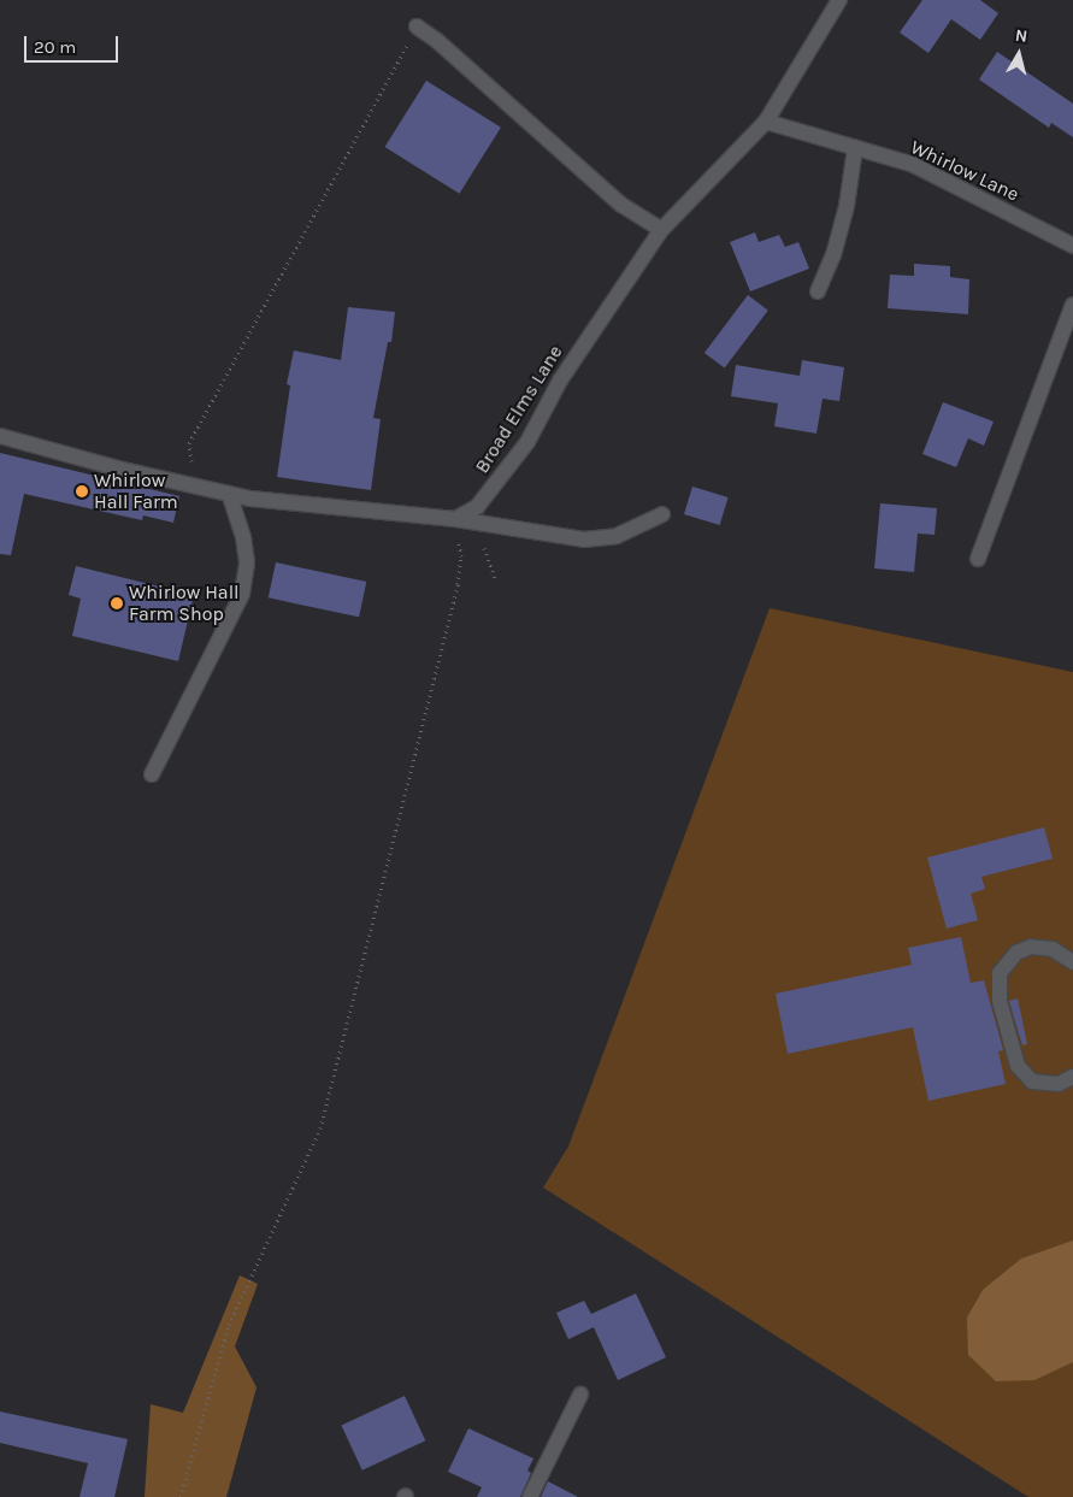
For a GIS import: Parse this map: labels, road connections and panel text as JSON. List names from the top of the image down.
{
  "streets": {
    "street": ["Whirlow Lane", "Broad Elms Lane"]
  },
  "crossings": [
    ["Whirlow Lane", "Broad Elms Lane"]
  ],
  "places": ["Whirlow Hall Farm", "Whirlow Hall Farm Shop"],
  "scale_bar": "20 m",
  "north": "top"
}
